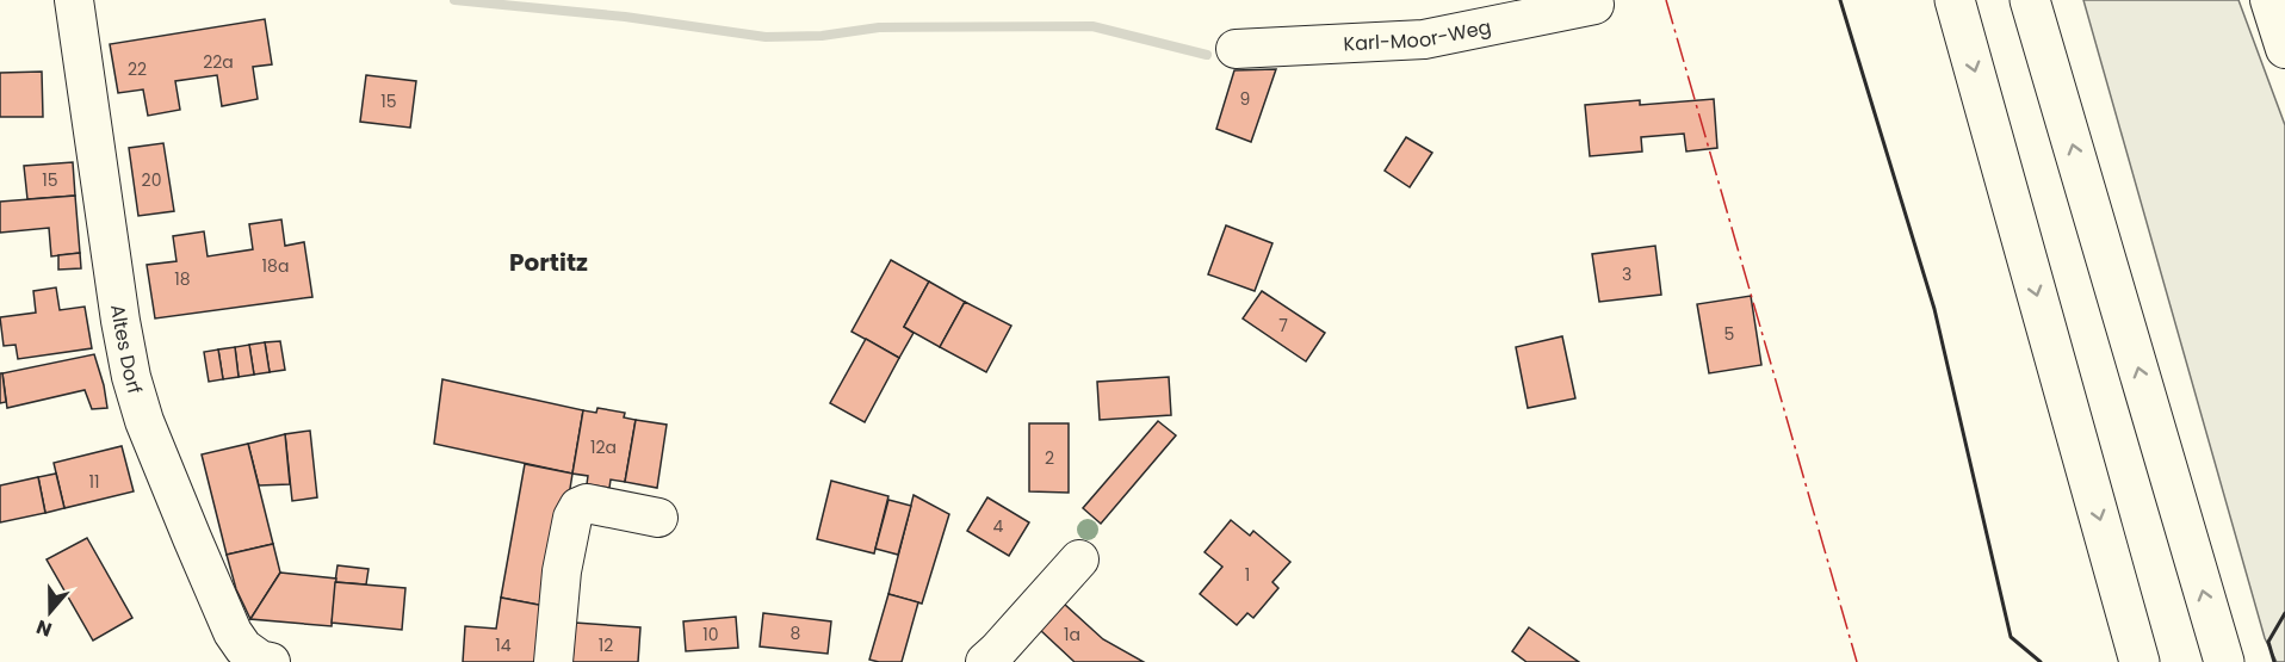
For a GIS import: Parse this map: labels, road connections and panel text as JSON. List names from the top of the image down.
{
  "streets": {
    "street": ["Karl-Moor-Weg", "Altes Dorf"]
  },
  "districts": ["Portitz"],
  "house_numbers": [
    "22a",
    "22",
    "9",
    "15",
    "15",
    "20",
    "18a",
    "3",
    "18",
    "7",
    "5",
    "12a",
    "2",
    "11",
    "4",
    "1",
    "8",
    "10",
    "1a",
    "14",
    "12"
  ],
  "north": "bottom"
}
